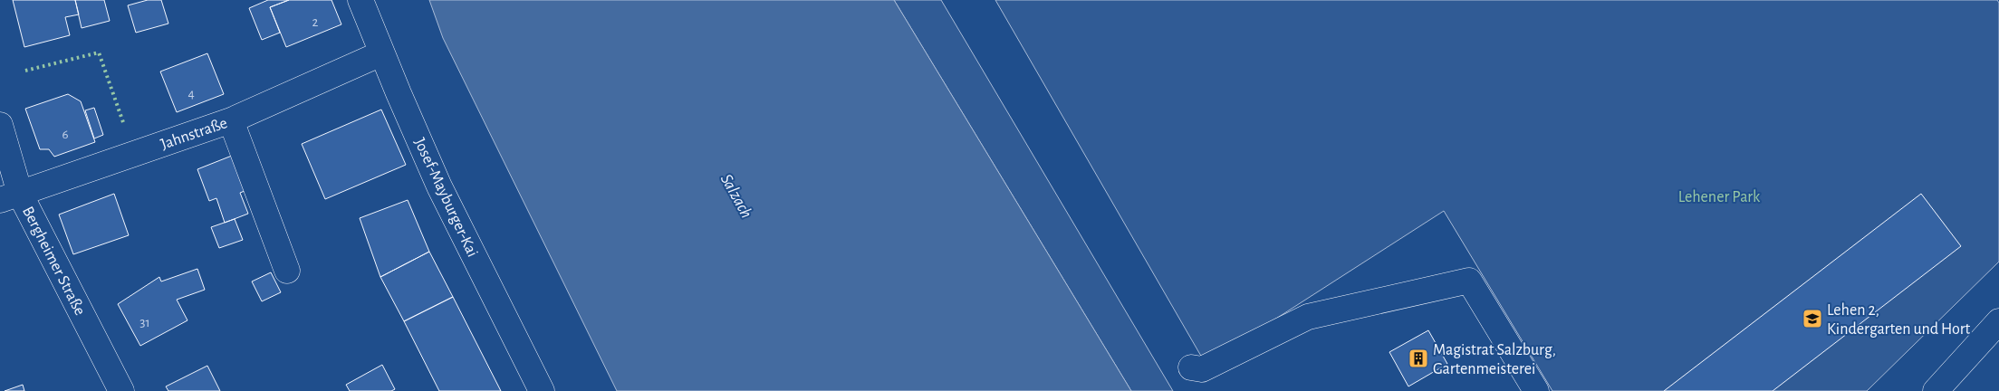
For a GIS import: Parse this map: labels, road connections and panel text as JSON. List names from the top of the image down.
{
  "streets": {
    "street": ["Jahnstraße", "Josef-Mayburger-Kai", "Bergheimer Straße"]
  },
  "crossings": [
    ["Jahnstraße", "Josef-Mayburger-Kai"],
    ["Jahnstraße", "Bergheimer Straße"]
  ],
  "water": ["Salzach"],
  "parks": ["Lehener Park"],
  "places": {
    "school or university": ["Lehen 2, Kindergarten und Hort"],
    "building": ["Magistrat Salzburg, Gartenmeisterei"]
  },
  "house_numbers": [
    "2",
    "4",
    "6",
    "31"
  ]
}
